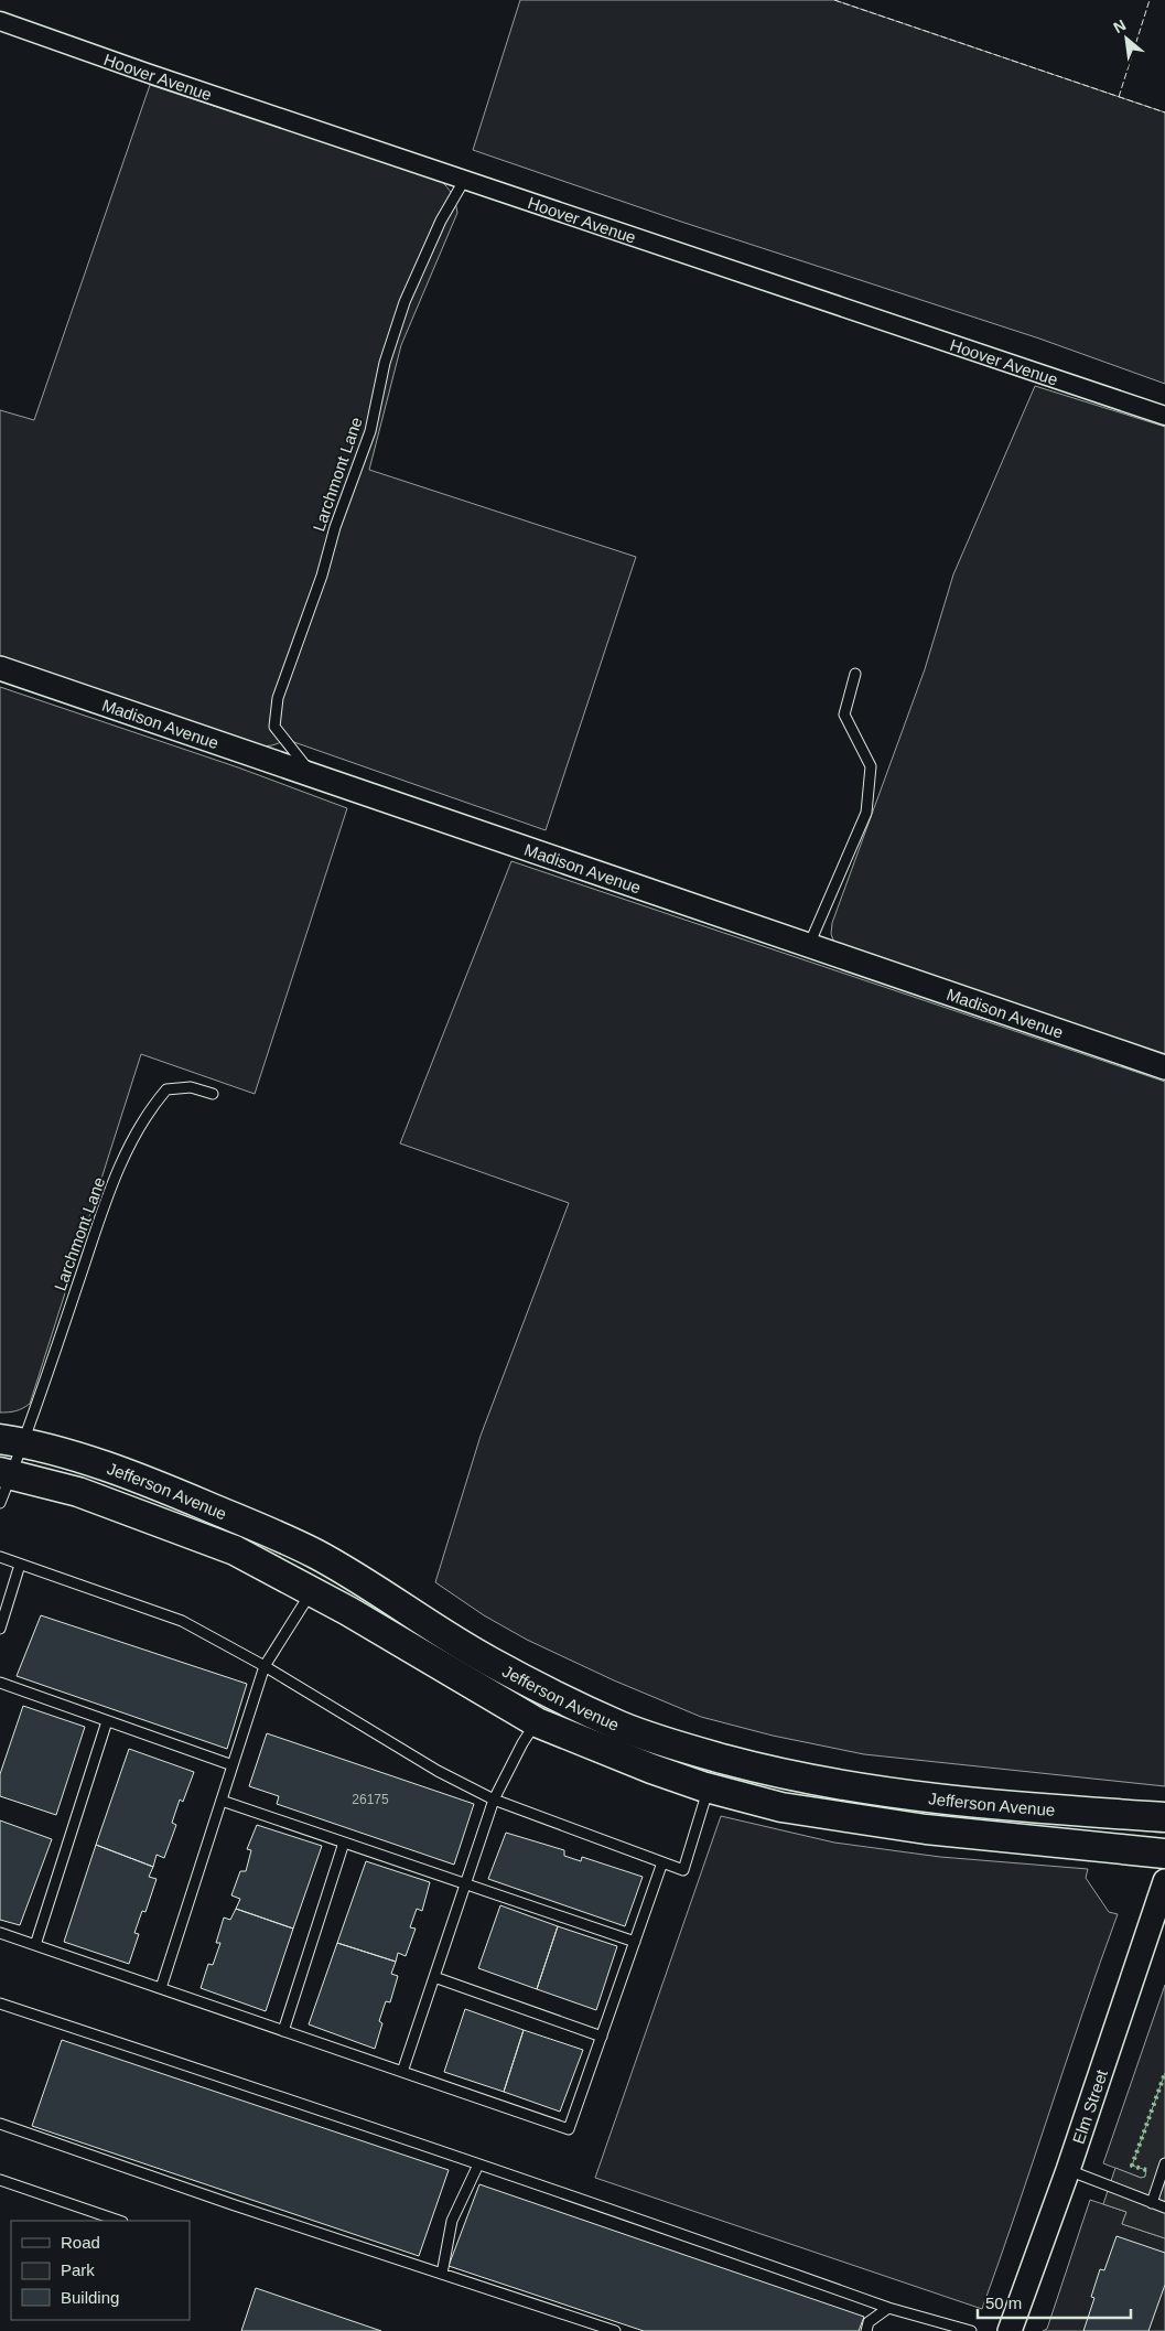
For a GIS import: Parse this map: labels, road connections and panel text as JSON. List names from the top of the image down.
{
  "streets": {
    "main road": ["Jefferson Avenue"],
    "street": ["Hoover Avenue", "Madison Avenue", "Elm Street"],
    "lane": ["Larchmont Lane"]
  },
  "crossings": [
    ["Hoover Avenue", "Larchmont Lane"],
    ["Larchmont Lane", "Madison Avenue"],
    ["Larchmont Lane", "Jefferson Avenue"]
  ],
  "house_numbers": ["26175"],
  "legend": ["Road", "Park", "Building"],
  "scale_bar": "50 m",
  "north": "top left"
}
